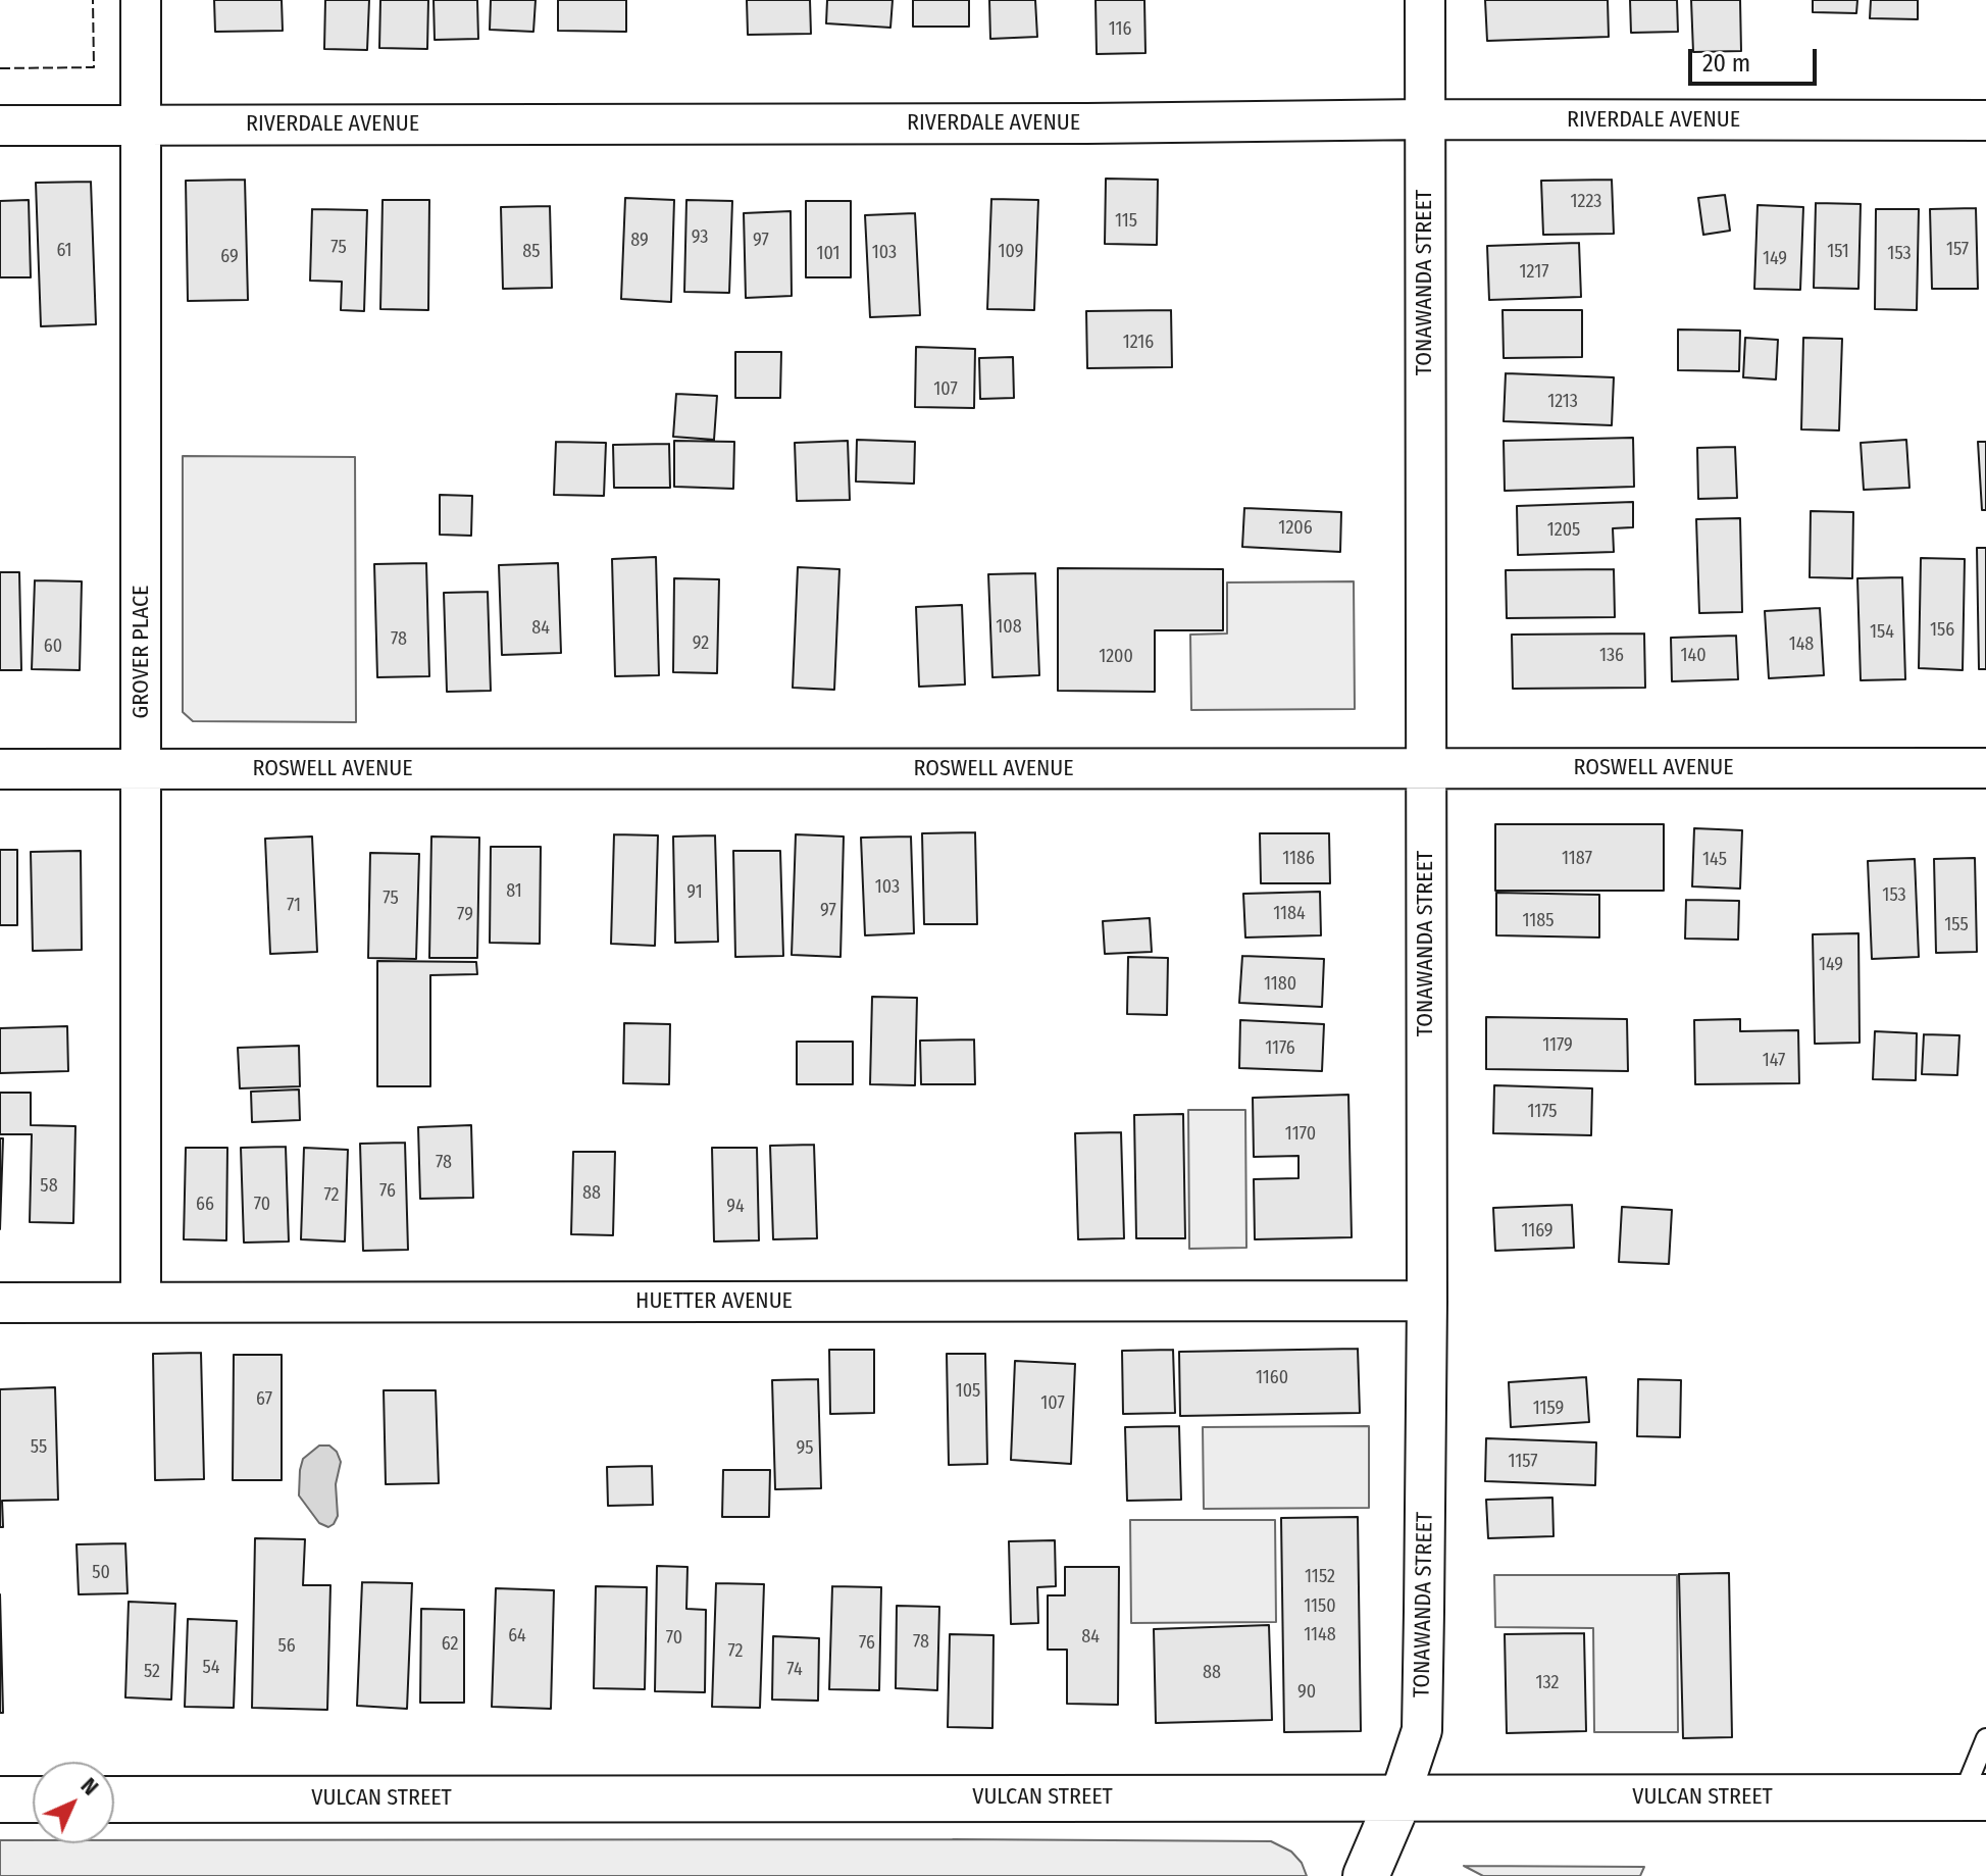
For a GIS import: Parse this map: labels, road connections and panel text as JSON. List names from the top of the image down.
{
  "streets": {
    "street": [
      "RIVERDALE AVENUE",
      "TONAWANDA STREET",
      "GROVER PLACE",
      "ROSWELL AVENUE",
      "HUETTER AVENUE",
      "VULCAN STREET"
    ]
  },
  "crossings": [
    ["RIVERDALE AVENUE", "TONAWANDA STREET"],
    ["RIVERDALE AVENUE", "GROVER PLACE"],
    ["TONAWANDA STREET", "ROSWELL AVENUE"],
    ["TONAWANDA STREET", "HUETTER AVENUE"],
    ["TONAWANDA STREET", "VULCAN STREET"],
    ["GROVER PLACE", "ROSWELL AVENUE"],
    ["GROVER PLACE", "HUETTER AVENUE"]
  ],
  "house_numbers": [
    "116",
    "1223",
    "115",
    "93",
    "89",
    "97",
    "75",
    "157",
    "61",
    "85",
    "109",
    "151",
    "103",
    "101",
    "153",
    "69",
    "149",
    "1217",
    "1216",
    "107",
    "1213",
    "1206",
    "1205",
    "108",
    "84",
    "156",
    "154",
    "78",
    "92",
    "148",
    "60",
    "136",
    "140",
    "1200",
    "1186",
    "1187",
    "145",
    "103",
    "81",
    "91",
    "153",
    "75",
    "71",
    "97",
    "1184",
    "79",
    "1185",
    "155",
    "149",
    "1180",
    "1179",
    "1176",
    "147",
    "1175",
    "1170",
    "78",
    "58",
    "76",
    "88",
    "72",
    "66",
    "70",
    "94",
    "1169",
    "1160",
    "105",
    "67",
    "107",
    "1159",
    "55",
    "95",
    "1157",
    "50",
    "1152",
    "1150",
    "1148",
    "64",
    "84",
    "70",
    "78",
    "76",
    "62",
    "56",
    "72",
    "54",
    "74",
    "52",
    "88",
    "132",
    "90"
  ],
  "scale_bar": "20 m",
  "north": "top right"
}
